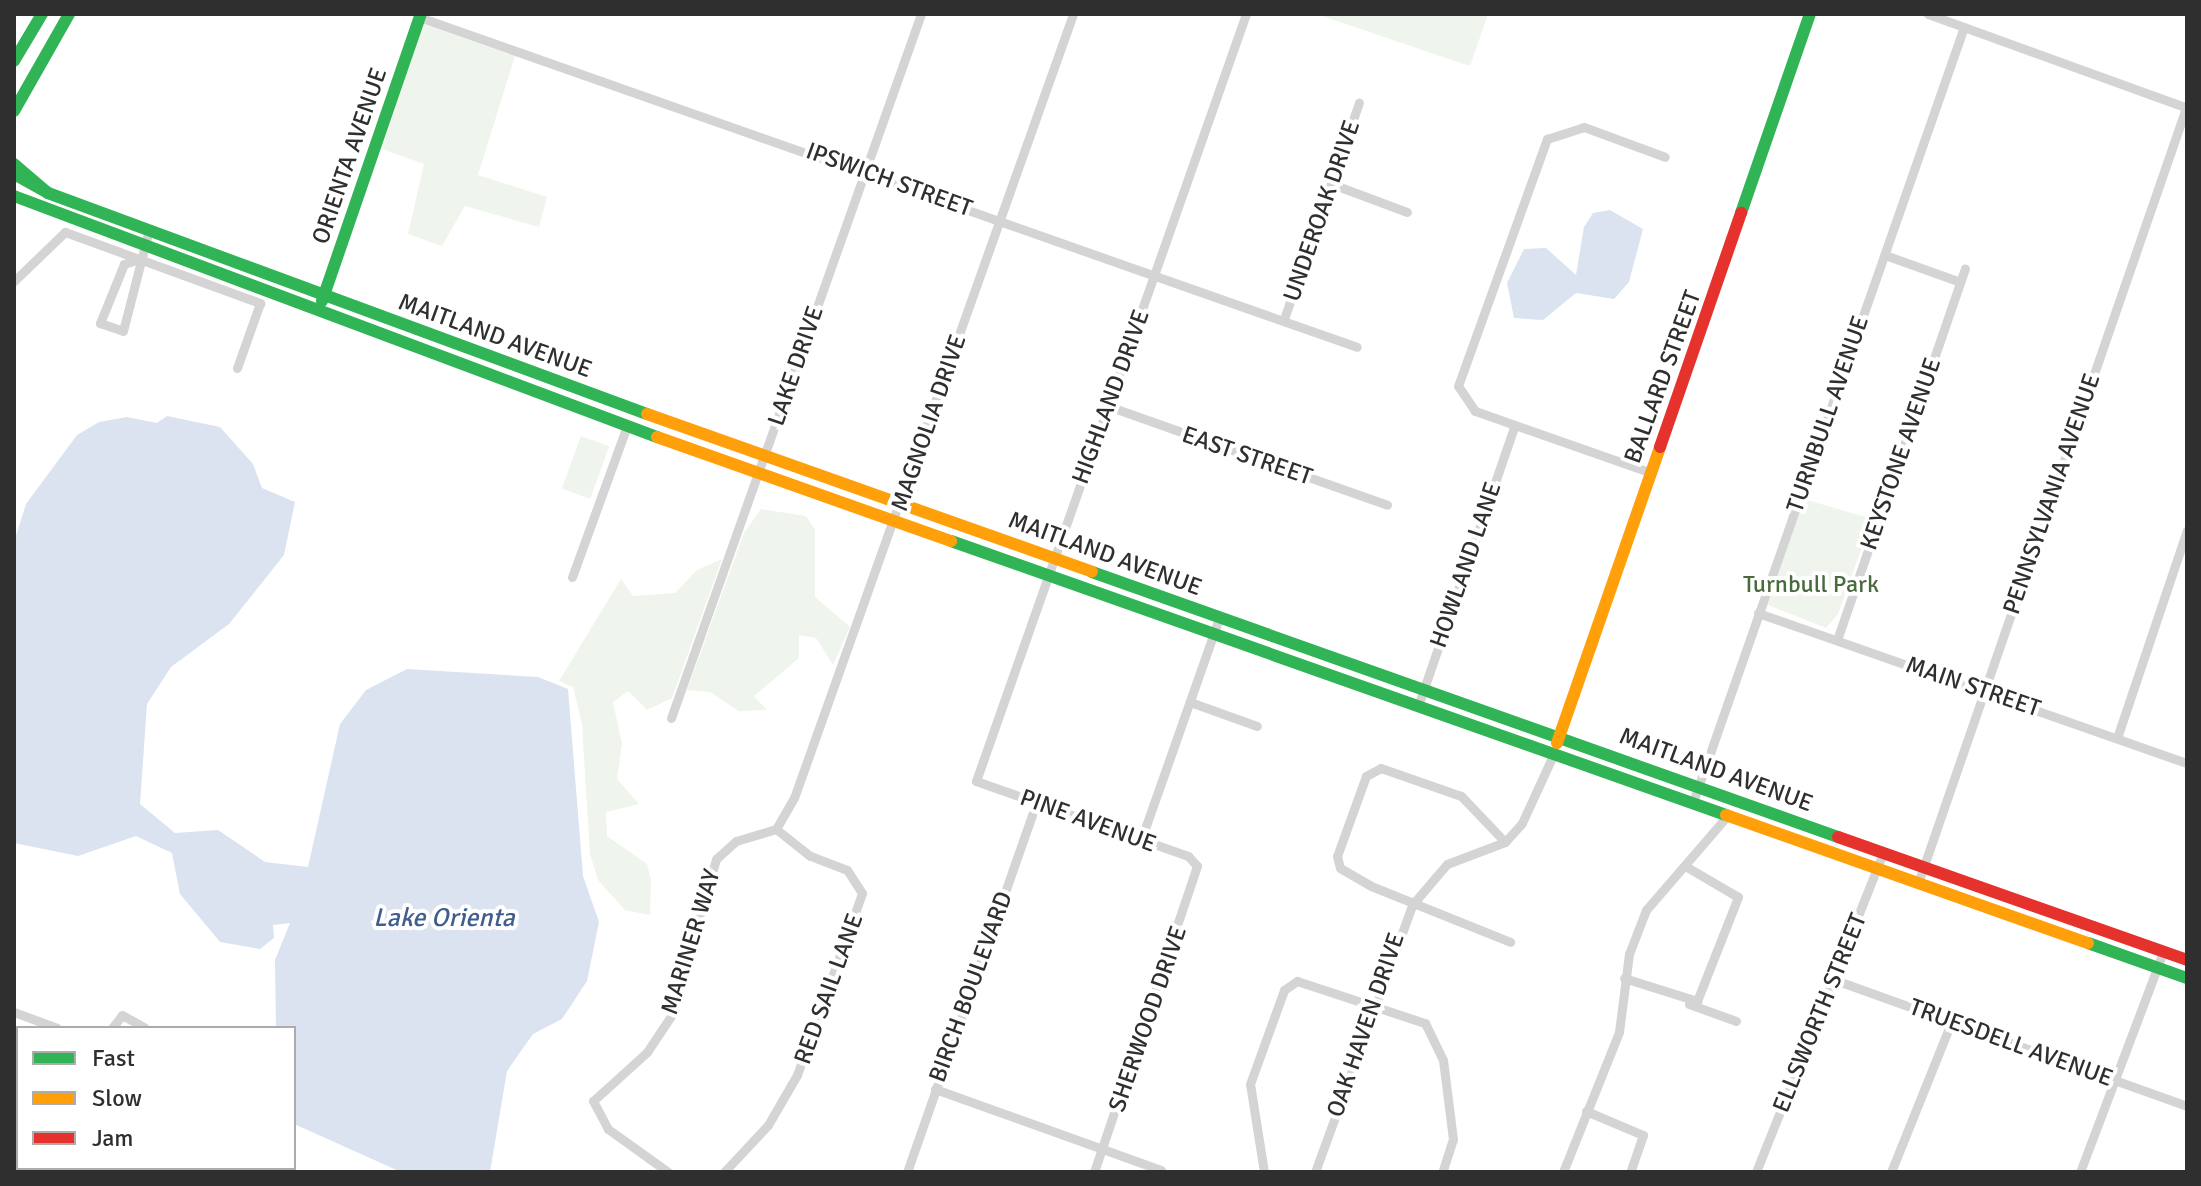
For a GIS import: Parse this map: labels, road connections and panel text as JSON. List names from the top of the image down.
{
  "streets": {
    "main road": ["ORIENTA AVENUE", "MAITLAND AVENUE", "BALLARD STREET"],
    "street": [
      "IPSWICH STREET",
      "UNDEROAK DRIVE",
      "LAKE DRIVE",
      "HIGHLAND DRIVE",
      "TURNBULL AVENUE",
      "MAGNOLIA DRIVE",
      "KEYSTONE AVENUE",
      "EAST STREET",
      "PENNSYLVANIA AVENUE",
      "HOWLAND LANE",
      "MAIN STREET",
      "PINE AVENUE",
      "MARINER WAY",
      "BIRCH BOULEVARD",
      "RED SAIL LANE",
      "ELLSWORTH STREET",
      "SHERWOOD DRIVE",
      "OAK HAVEN DRIVE",
      "TRUESDELL AVENUE"
    ]
  },
  "crossings": [
    ["ORIENTA AVENUE", "IPSWICH STREET"],
    ["ORIENTA AVENUE", "MAITLAND AVENUE"],
    ["IPSWICH STREET", "UNDEROAK DRIVE"],
    ["IPSWICH STREET", "LAKE DRIVE"],
    ["IPSWICH STREET", "HIGHLAND DRIVE"],
    ["IPSWICH STREET", "MAGNOLIA DRIVE"],
    ["MAITLAND AVENUE", "LAKE DRIVE"],
    ["MAITLAND AVENUE", "BALLARD STREET"],
    ["MAITLAND AVENUE", "HIGHLAND DRIVE"],
    ["MAITLAND AVENUE", "TURNBULL AVENUE"],
    ["MAITLAND AVENUE", "MAGNOLIA DRIVE"],
    ["MAITLAND AVENUE", "PENNSYLVANIA AVENUE"],
    ["MAITLAND AVENUE", "HOWLAND LANE"],
    ["MAITLAND AVENUE", "ELLSWORTH STREET"],
    ["HIGHLAND DRIVE", "EAST STREET"],
    ["HIGHLAND DRIVE", "PINE AVENUE"],
    ["TURNBULL AVENUE", "MAIN STREET"],
    ["MAGNOLIA DRIVE", "MARINER WAY"],
    ["MAGNOLIA DRIVE", "RED SAIL LANE"],
    ["KEYSTONE AVENUE", "MAIN STREET"],
    ["PENNSYLVANIA AVENUE", "MAIN STREET"],
    ["PINE AVENUE", "BIRCH BOULEVARD"],
    ["PINE AVENUE", "SHERWOOD DRIVE"],
    ["MARINER WAY", "RED SAIL LANE"],
    ["ELLSWORTH STREET", "TRUESDELL AVENUE"]
  ],
  "water": ["Lake Orienta"],
  "parks": ["Turnbull Park"],
  "legend": ["Fast", "Slow", "Jam"]
}
